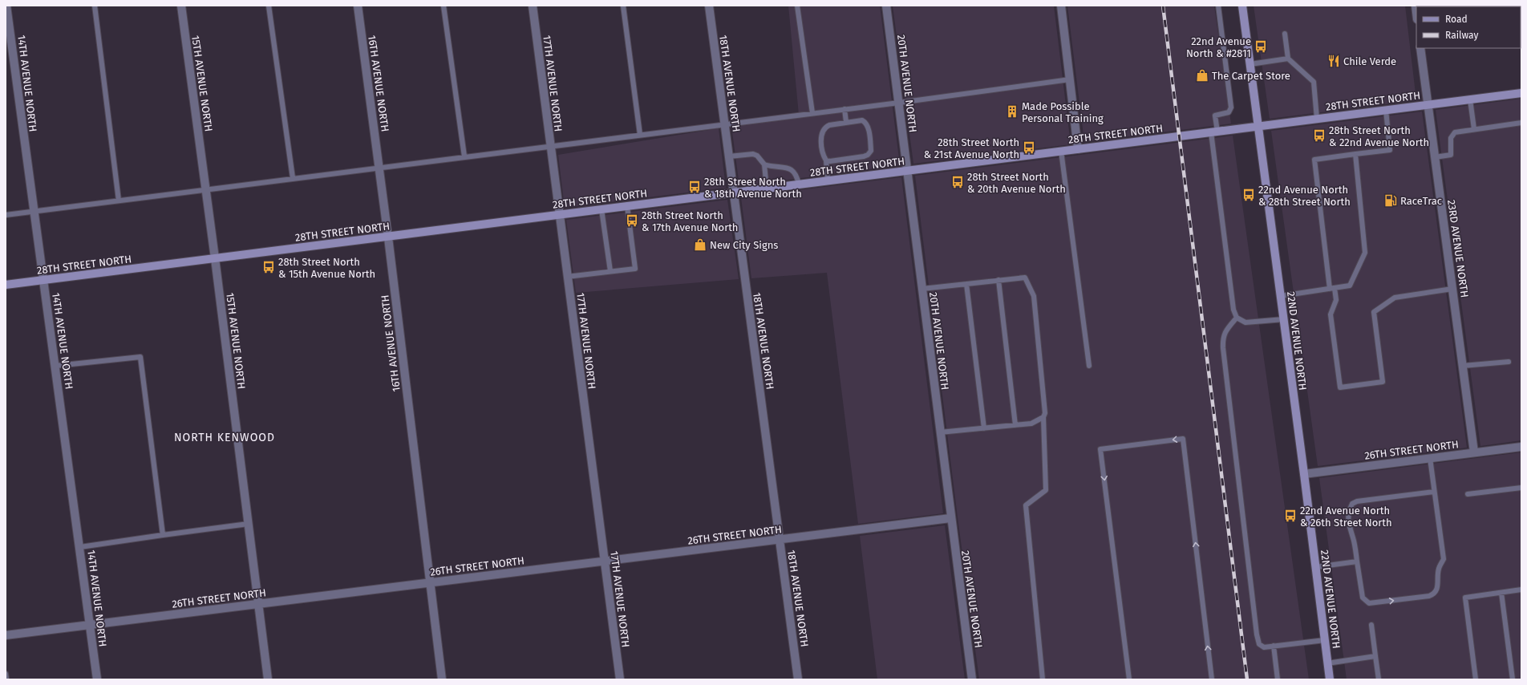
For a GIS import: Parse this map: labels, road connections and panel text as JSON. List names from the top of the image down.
{
  "streets": {
    "street": [
      "14TH AVENUE NORTH",
      "15TH AVENUE NORTH",
      "16TH AVENUE NORTH",
      "17TH AVENUE NORTH",
      "18TH AVENUE NORTH",
      "20TH AVENUE NORTH",
      "28TH STREET NORTH",
      "23RD AVENUE NORTH",
      "22ND AVENUE NORTH",
      "26TH STREET NORTH"
    ]
  },
  "crossings": [
    ["14TH AVENUE NORTH", "28TH STREET NORTH"],
    ["14TH AVENUE NORTH", "26TH STREET NORTH"],
    ["15TH AVENUE NORTH", "28TH STREET NORTH"],
    ["15TH AVENUE NORTH", "26TH STREET NORTH"],
    ["16TH AVENUE NORTH", "28TH STREET NORTH"],
    ["16TH AVENUE NORTH", "26TH STREET NORTH"],
    ["17TH AVENUE NORTH", "28TH STREET NORTH"],
    ["17TH AVENUE NORTH", "26TH STREET NORTH"],
    ["18TH AVENUE NORTH", "28TH STREET NORTH"],
    ["18TH AVENUE NORTH", "26TH STREET NORTH"],
    ["20TH AVENUE NORTH", "28TH STREET NORTH"],
    ["20TH AVENUE NORTH", "26TH STREET NORTH"],
    ["28TH STREET NORTH", "23RD AVENUE NORTH"],
    ["28TH STREET NORTH", "22ND AVENUE NORTH"],
    ["23RD AVENUE NORTH", "26TH STREET NORTH"],
    ["22ND AVENUE NORTH", "26TH STREET NORTH"]
  ],
  "districts": ["NORTH KENWOOD"],
  "places": {
    "bus stop": [
      "22nd Avenue North & #2811",
      "28th Street North & 22nd Avenue North",
      "28th Street North & 21st Avenue North",
      "28th Street North & 20th Avenue North",
      "28th Street North & 18th Avenue North",
      "22nd Avenue North & 28th Street North",
      "28th Street North & 17th Avenue North",
      "28th Street North & 15th Avenue North",
      "22nd Avenue North & 26th Street North"
    ],
    "restaurant": ["Chile Verde"],
    "shop": ["The Carpet Store", "New City Signs"],
    "building": ["Made Possible Personal Training"],
    "fuel station": ["RaceTrac"]
  },
  "legend": ["Road", "Railway"]
}
